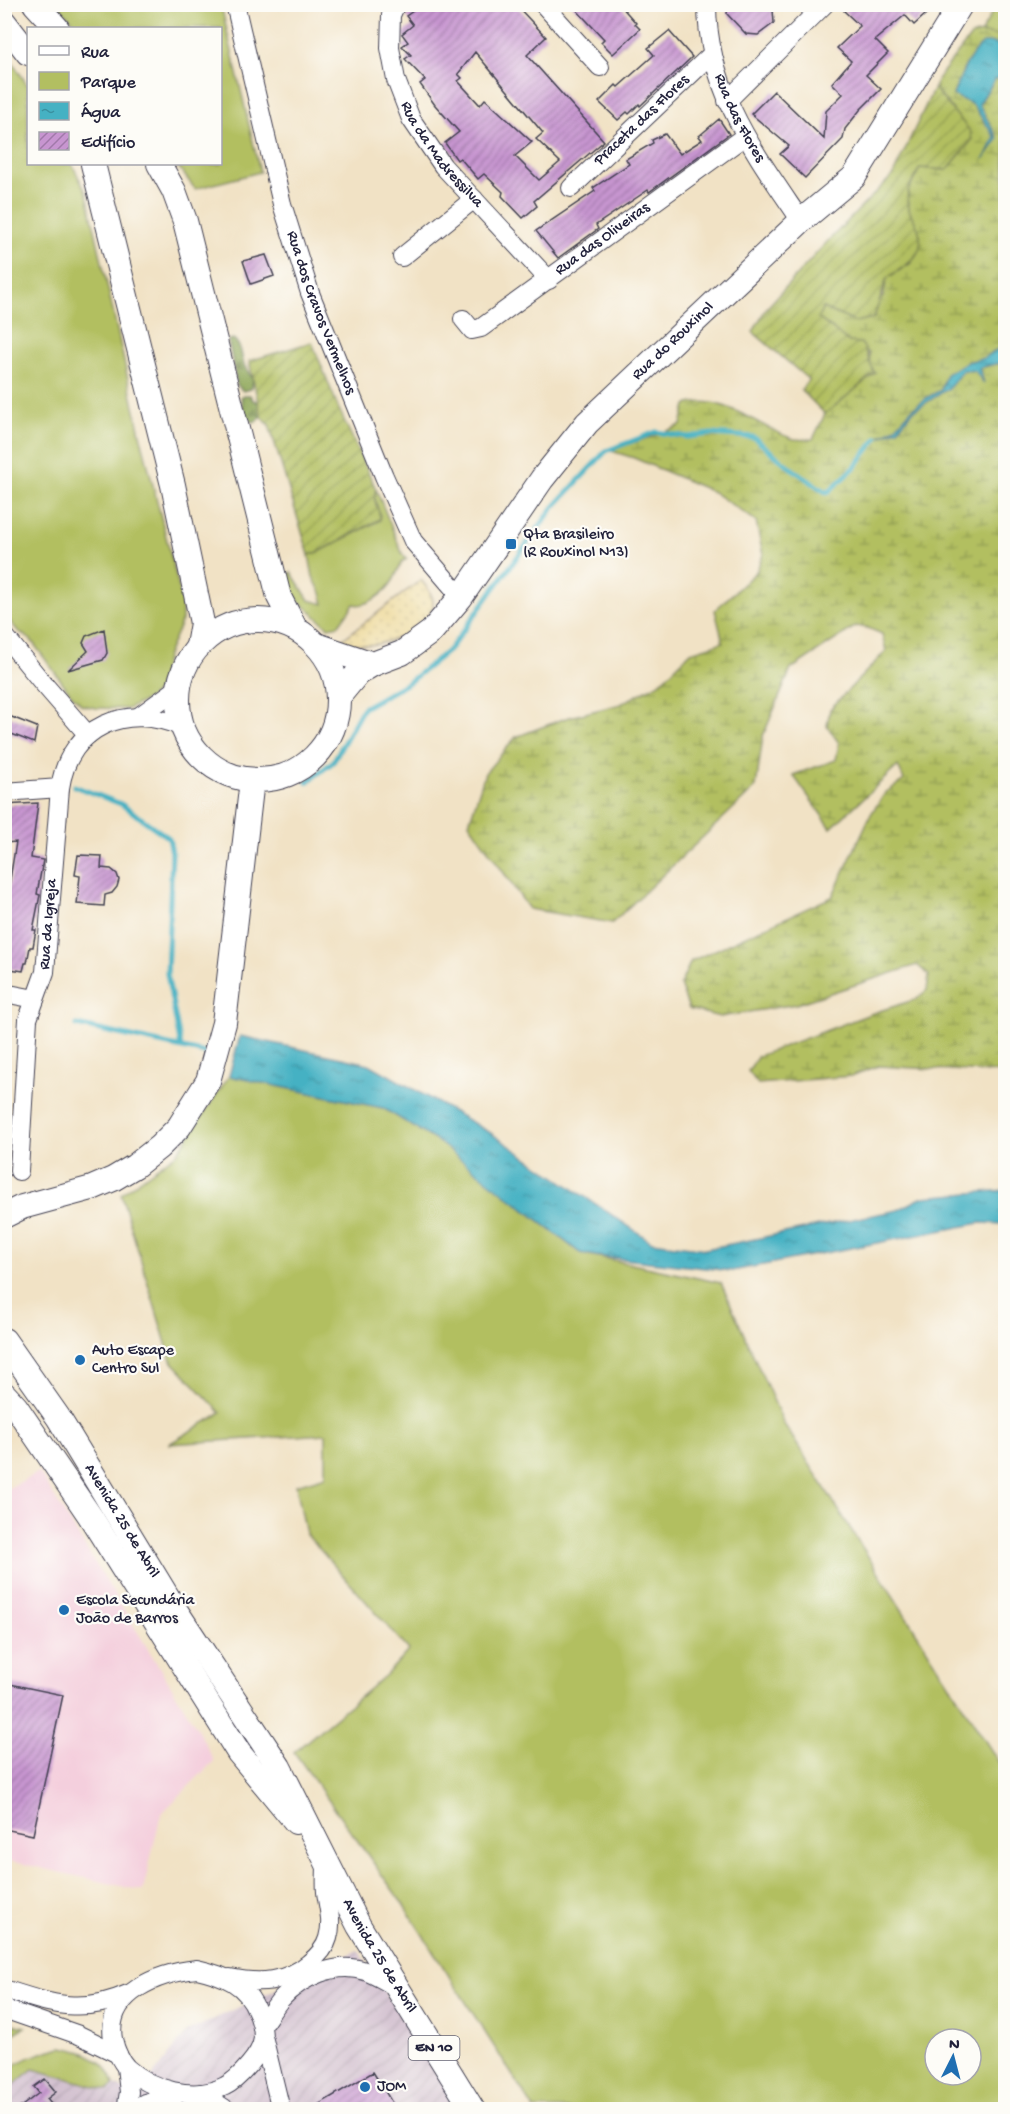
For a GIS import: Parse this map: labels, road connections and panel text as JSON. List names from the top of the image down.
{
  "streets": {
    "main road": ["Rua do Rouxinol", "Avenida 25 de Abril", "EN 10"],
    "street": [
      "Rua das Flores",
      "Praceta das Flores",
      "Rua da Madressilva",
      "Rua das Oliveiras",
      "Rua dos Cravos Vermelhos",
      "Rua da Igreja"
    ]
  },
  "crossings": [
    ["Rua das Flores", "Praceta das Flores"],
    ["Rua das Flores", "Rua das Oliveiras"],
    ["Rua das Flores", "Rua do Rouxinol"],
    ["Rua da Madressilva", "Rua das Oliveiras"],
    ["Rua dos Cravos Vermelhos", "Rua do Rouxinol"],
    ["Rua do Rouxinol", "Rua da Igreja"]
  ],
  "places": {
    "transit": ["Qta Brasileiro (R Rouxinol N13)"],
    "other": ["Auto Escape Centro Sul", "Escola Secundária João de Barros", "JOM"]
  },
  "legend": [
    "Rua",
    "Parque",
    "Água",
    "Edifício"
  ],
  "north": "top"
}
